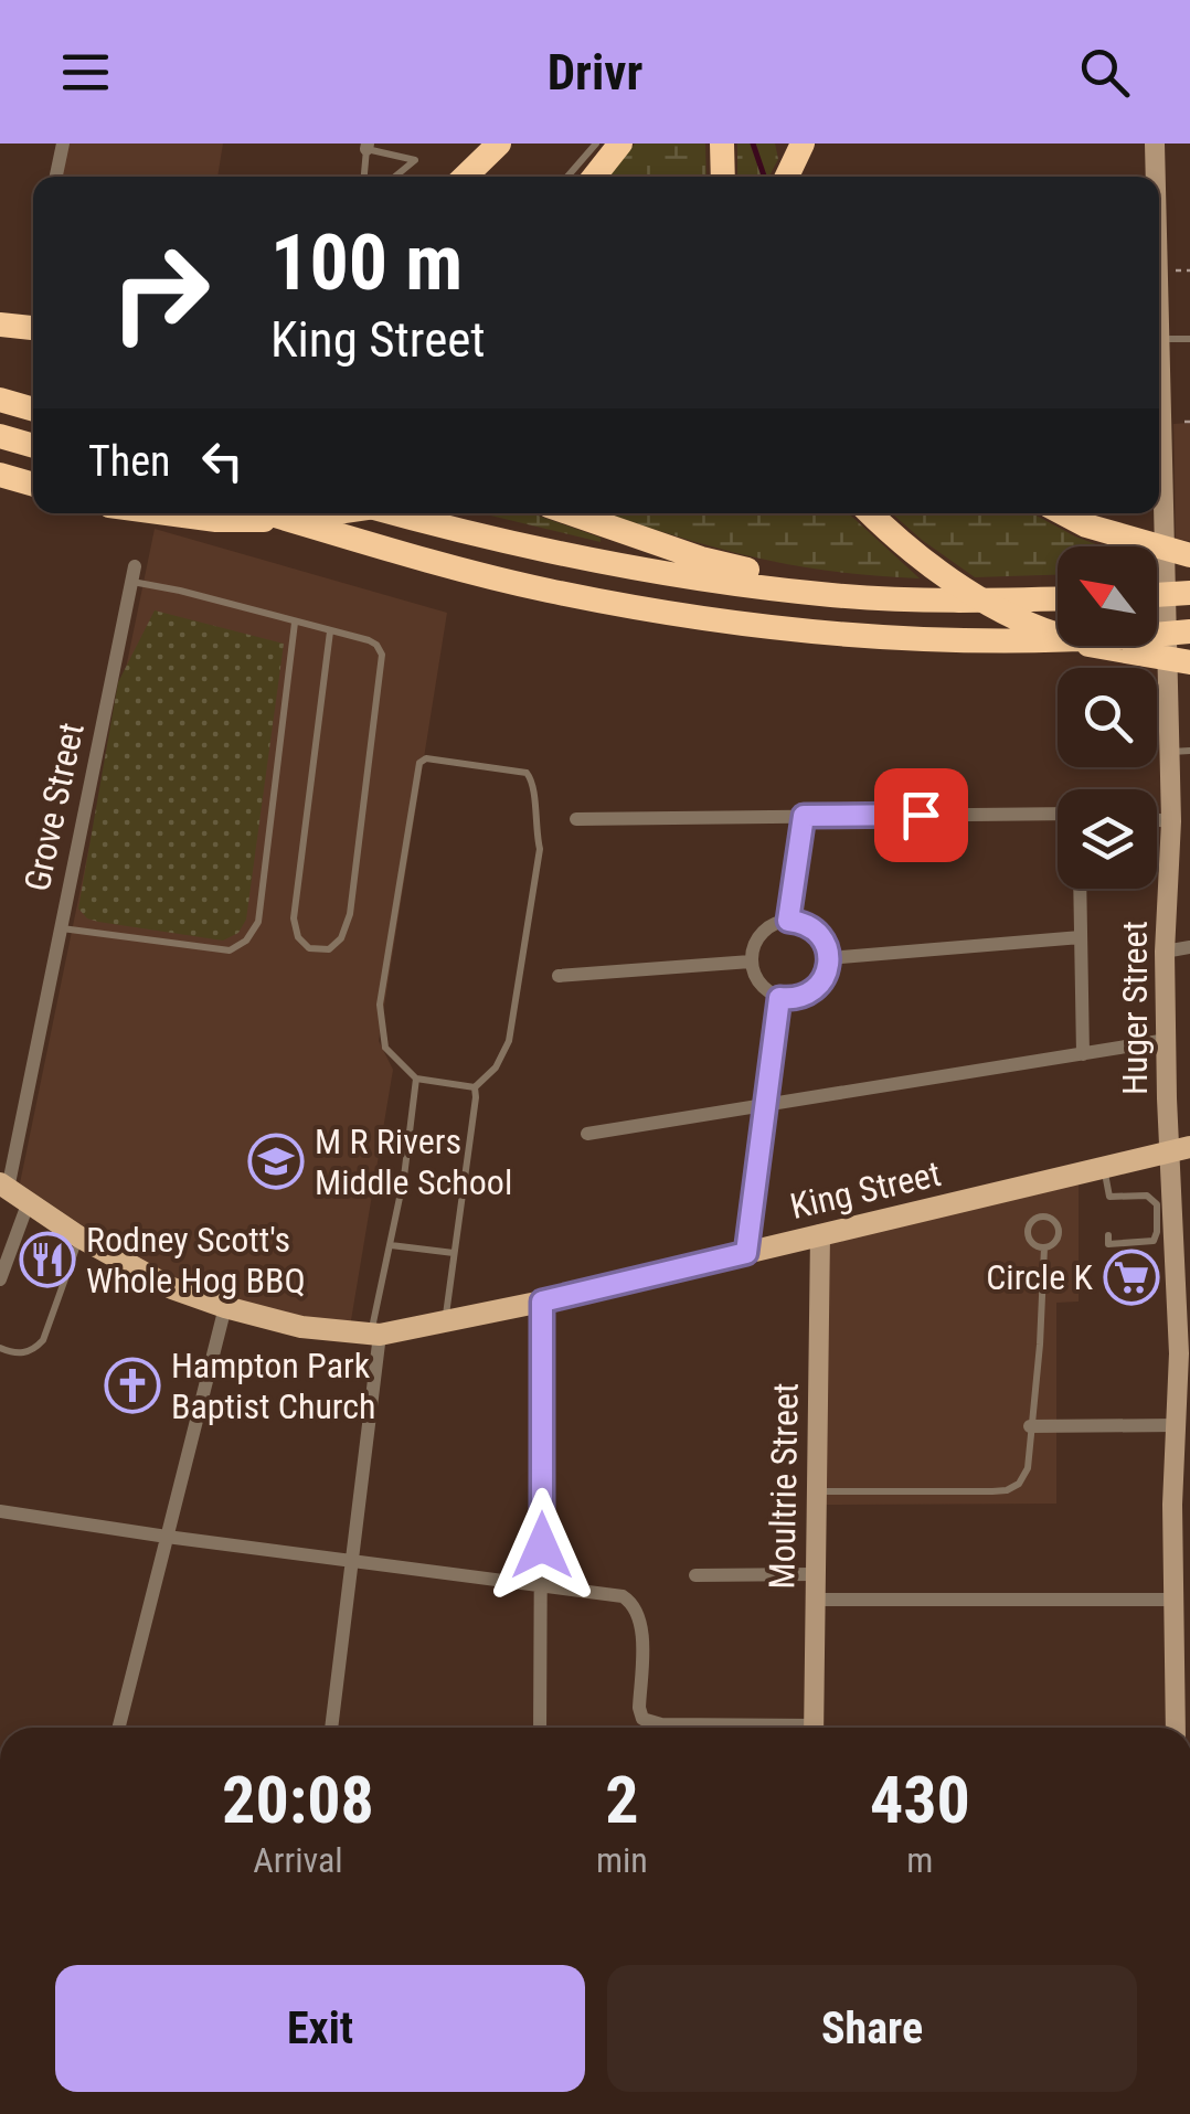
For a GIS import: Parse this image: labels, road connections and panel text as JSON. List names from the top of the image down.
{
  "streets": {
    "main road": ["King Street"],
    "street": ["Grove Street", "Huger Street", "Moultrie Street"]
  },
  "crossings": [
    ["Grove Street", "King Street"],
    ["Huger Street", "King Street"],
    ["King Street", "Moultrie Street"]
  ],
  "places": {
    "school or university": ["M R Rivers Middle School"],
    "restaurant": ["Rodney Scott's Whole Hog BBQ"],
    "supermarket": ["Circle K"],
    "church": ["Hampton Park Baptist Church"]
  },
  "north": "top left",
  "page": {
    "header": "Drivr",
    "turn": ["100 m", "King Street"],
    "then": "Then",
    "eta": [
      "20:08",
      "Arrival",
      "2",
      "min",
      "430",
      "m"
    ],
    "buttons": ["Exit", "Share"]
  }
}
